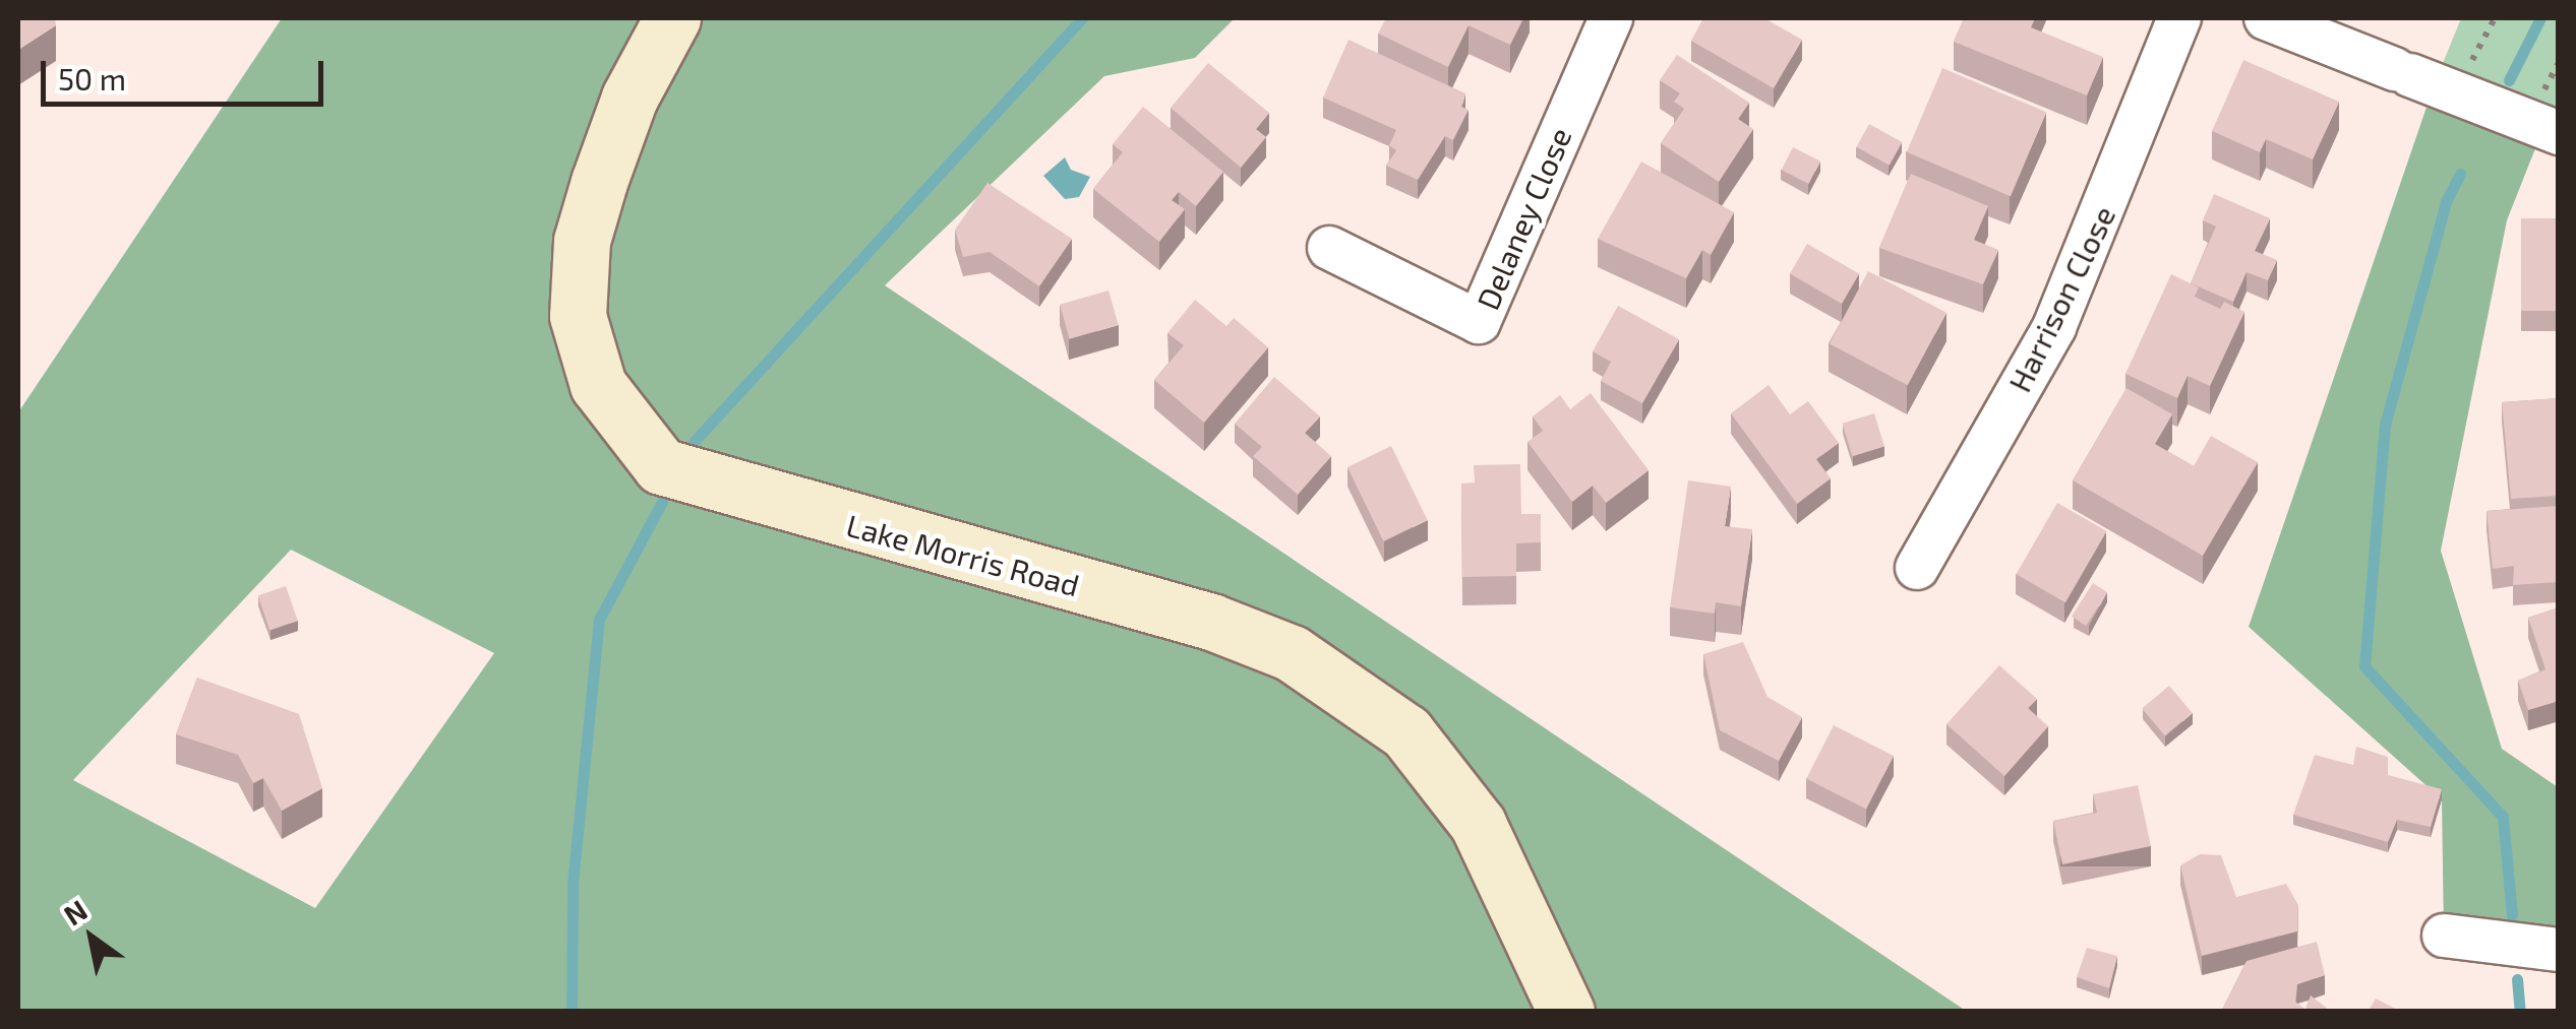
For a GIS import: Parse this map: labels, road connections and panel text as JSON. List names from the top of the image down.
{
  "streets": {
    "street": ["Delaney Close", "Harrison Close", "Lake Morris Road"]
  },
  "scale_bar": "50 m",
  "north": "top left"
}
